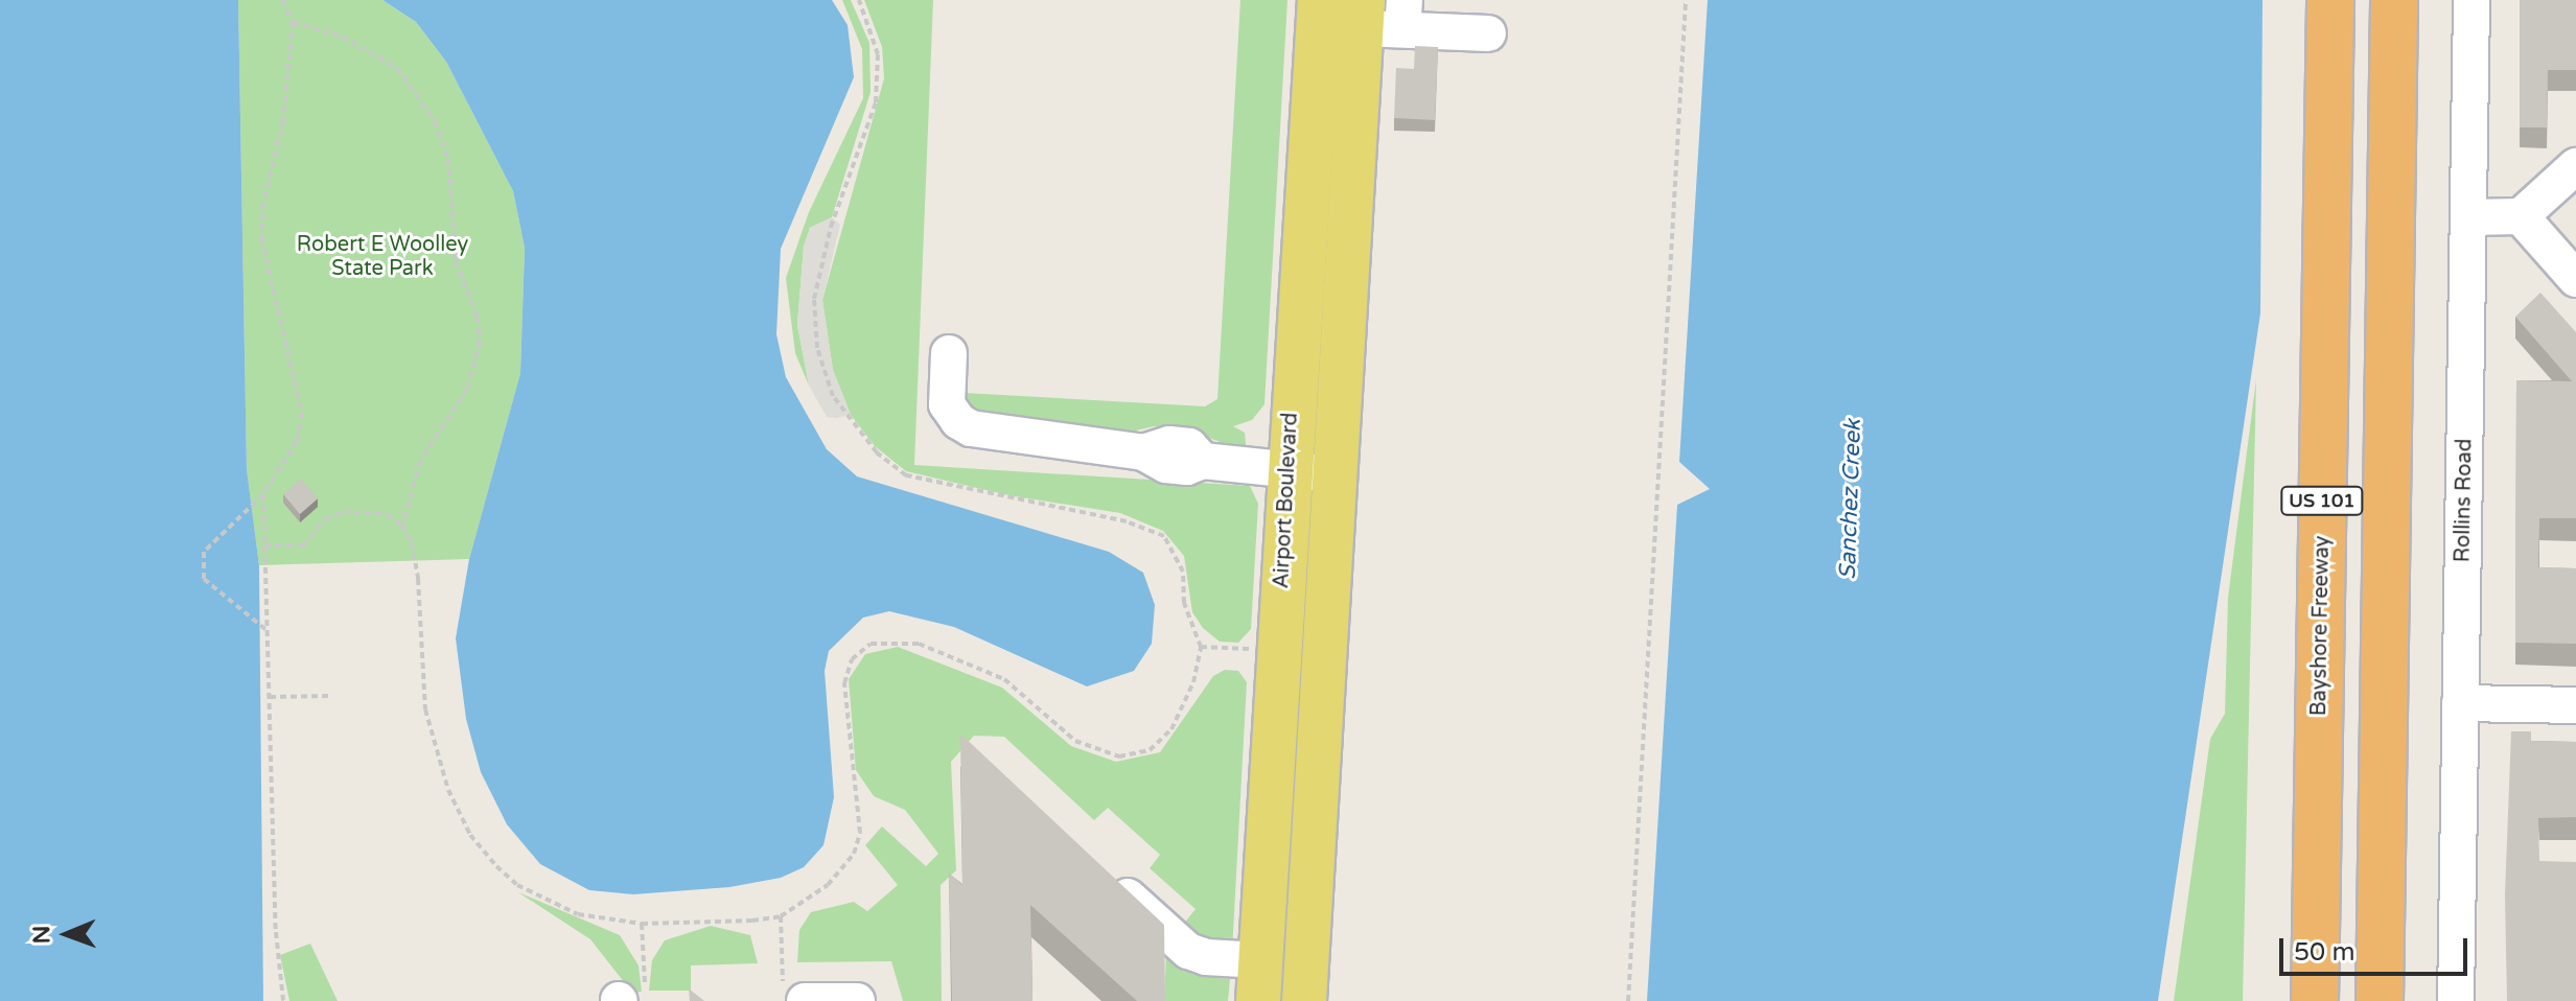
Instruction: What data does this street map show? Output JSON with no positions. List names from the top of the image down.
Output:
{
  "streets": {
    "highway": ["US 101", "Bayshore Freeway"],
    "main road": ["Airport Boulevard"],
    "street": ["Rollins Road"]
  },
  "water": ["Sanchez Creek"],
  "parks": ["Robert E Woolley State Park"],
  "scale_bar": "50 m",
  "north": "left"
}
